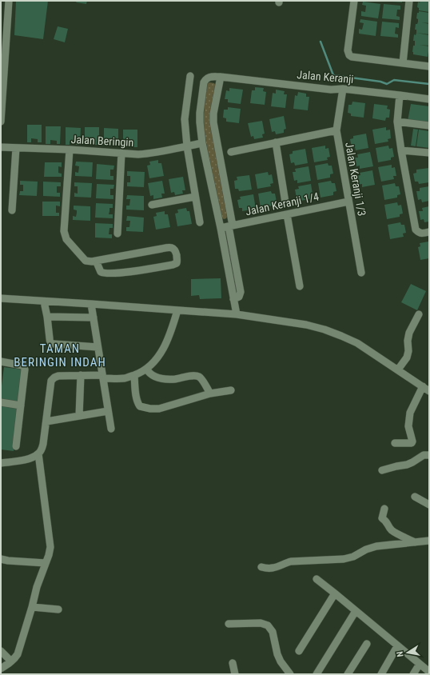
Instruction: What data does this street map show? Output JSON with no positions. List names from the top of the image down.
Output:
{
  "streets": {
    "street": [
      "Jalan Keranji",
      "Jalan Beringin",
      "Jalan Keranji 1/3",
      "Jalan Keranji 1/4"
    ]
  },
  "crossings": [
    ["Jalan Keranji", "Jalan Beringin"],
    ["Jalan Keranji", "Jalan Keranji 1/3"],
    ["Jalan Keranji 1/3", "Jalan Keranji 1/4"]
  ],
  "districts": ["TAMAN BERINGIN INDAH"],
  "north": "left"
}
